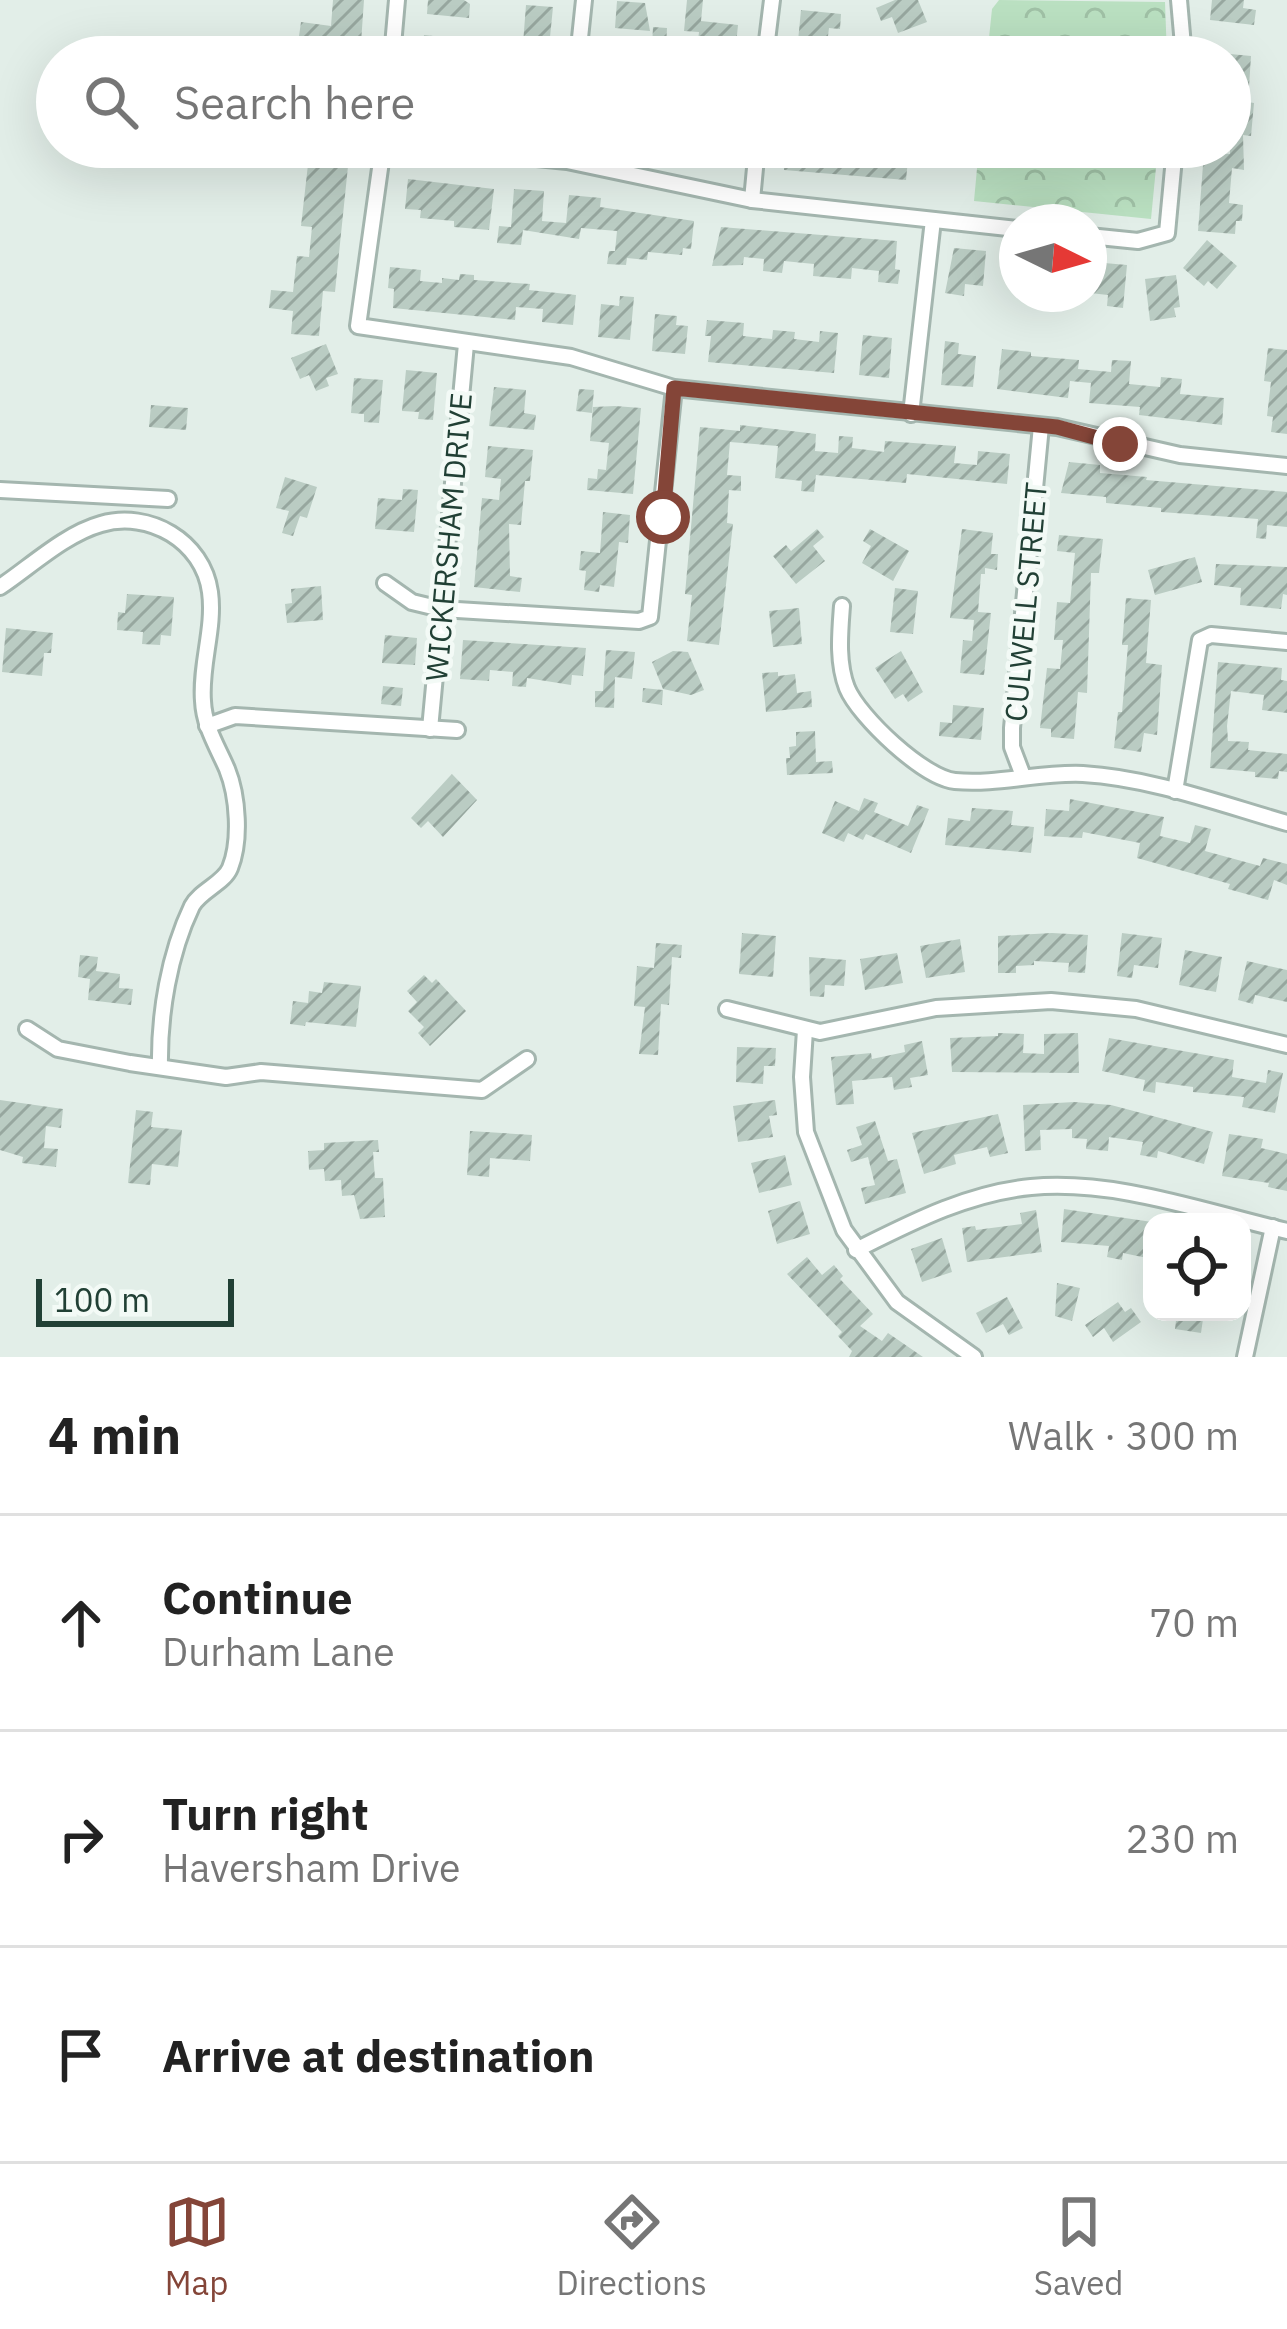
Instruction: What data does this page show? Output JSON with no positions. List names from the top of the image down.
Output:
{
  "streets": {
    "street": ["WICKERSHAM DRIVE", "CULWELL STREET"]
  },
  "scale_bar": "100 m",
  "north": "right",
  "page": {
    "search": "Search here",
    "scale": "100 m",
    "heading": ["4 min", "Walk · 300 m"],
    "list": [
      ["Continue", "Durham Lane", "70 m"],
      ["Turn right", "Haversham Drive", "230 m"],
      "Arrive at destination"
    ],
    "nav": ["Map", "Directions", "Saved"]
  }
}
